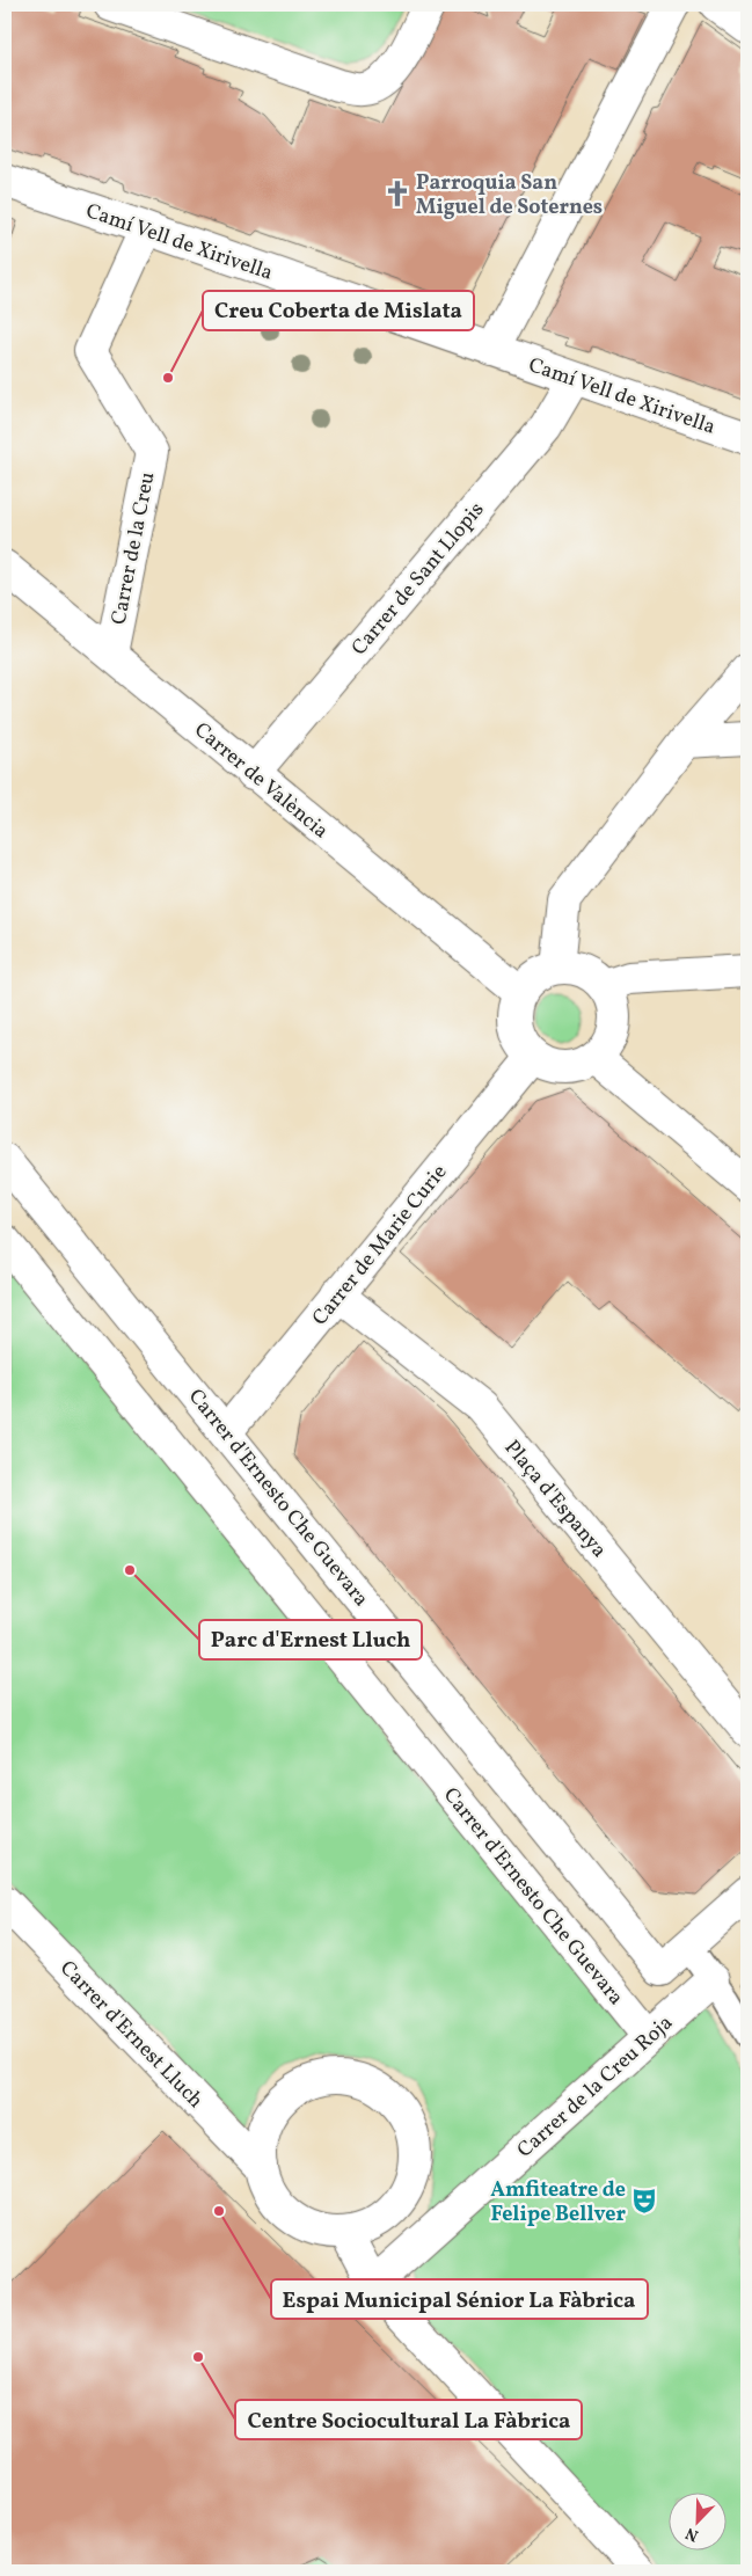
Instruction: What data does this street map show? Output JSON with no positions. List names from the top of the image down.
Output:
{
  "streets": {
    "street": [
      "Camí Vell de Xirivella",
      "Carrer de la Creu",
      "Carrer de Sant Llopis",
      "Carrer de València",
      "Carrer de Marie Curie",
      "Carrer d'Ernesto Che Guevara",
      "Plaça d'Espanya",
      "Carrer d'Ernest Lluch",
      "Carrer de la Creu Roja"
    ]
  },
  "crossings": [
    ["Camí Vell de Xirivella", "Carrer de la Creu"],
    ["Camí Vell de Xirivella", "Carrer de Sant Llopis"],
    ["Carrer de la Creu", "Carrer de València"],
    ["Carrer de Sant Llopis", "Carrer de València"],
    ["Carrer de València", "Carrer de Marie Curie"],
    ["Carrer de Marie Curie", "Carrer d'Ernesto Che Guevara"],
    ["Carrer de Marie Curie", "Plaça d'Espanya"],
    ["Carrer d'Ernesto Che Guevara", "Carrer de la Creu Roja"]
  ],
  "places": {
    "church": ["Parroquia San Miguel de Soternes"],
    "other": [
      "Creu Coberta de Mislata",
      "Parc d'Ernest Lluch",
      "Espai Municipal Sénior La Fàbrica",
      "Centre Sociocultural La Fàbrica"
    ],
    "theatre": ["Amfiteatre de Felipe Bellver"]
  },
  "north": "bottom left"
}
